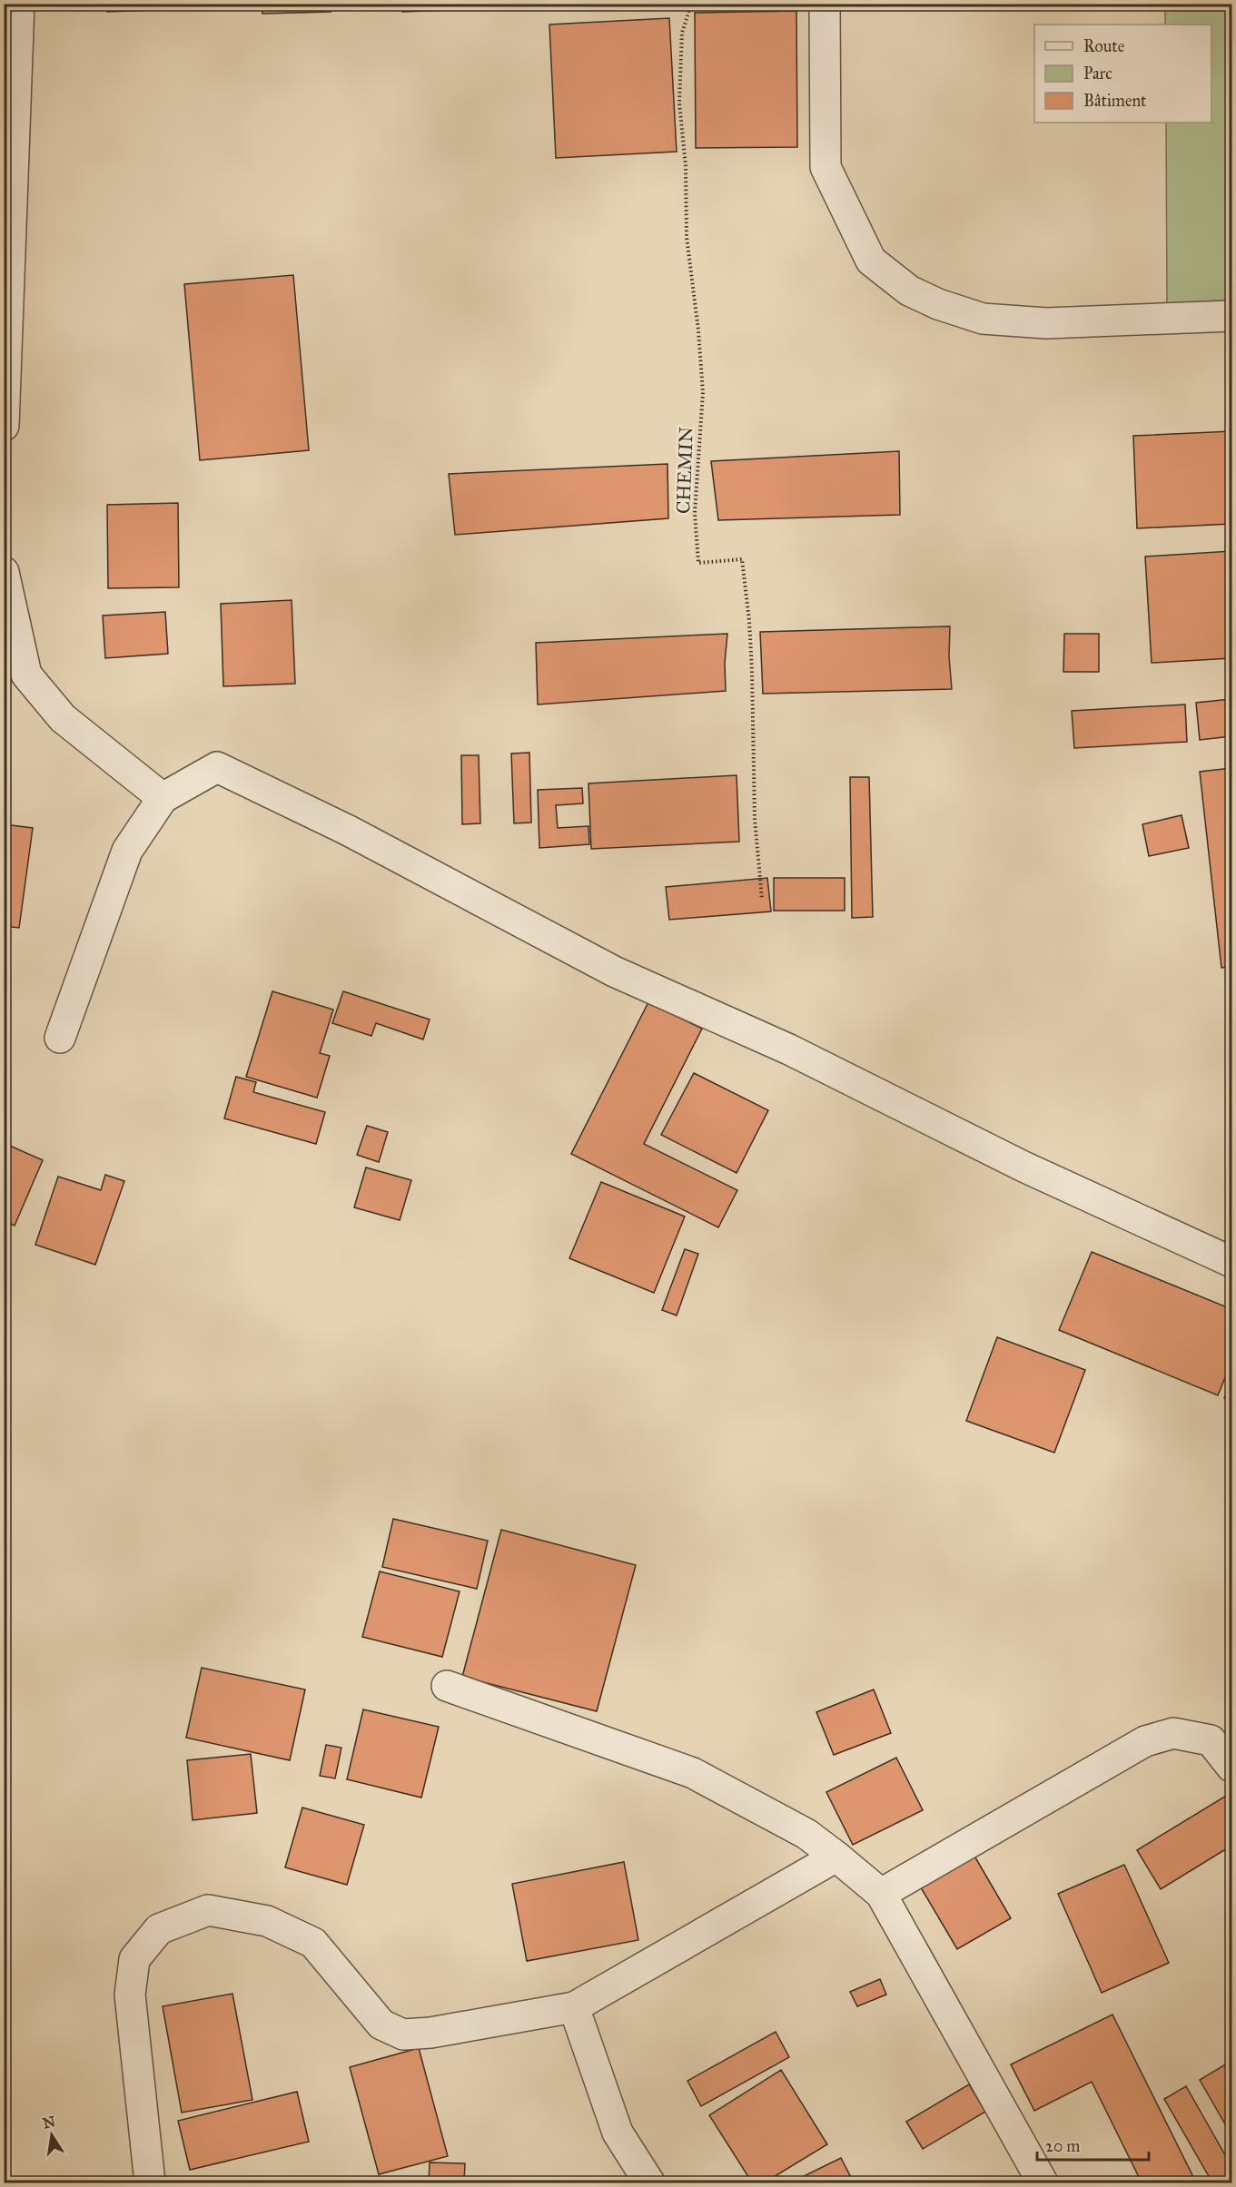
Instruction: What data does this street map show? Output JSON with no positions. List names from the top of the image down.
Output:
{
  "streets": {
    "path": ["CHEMIN"]
  },
  "legend": ["Route", "Parc", "Bâtiment"],
  "scale_bar": "20 m",
  "north": "top"
}
